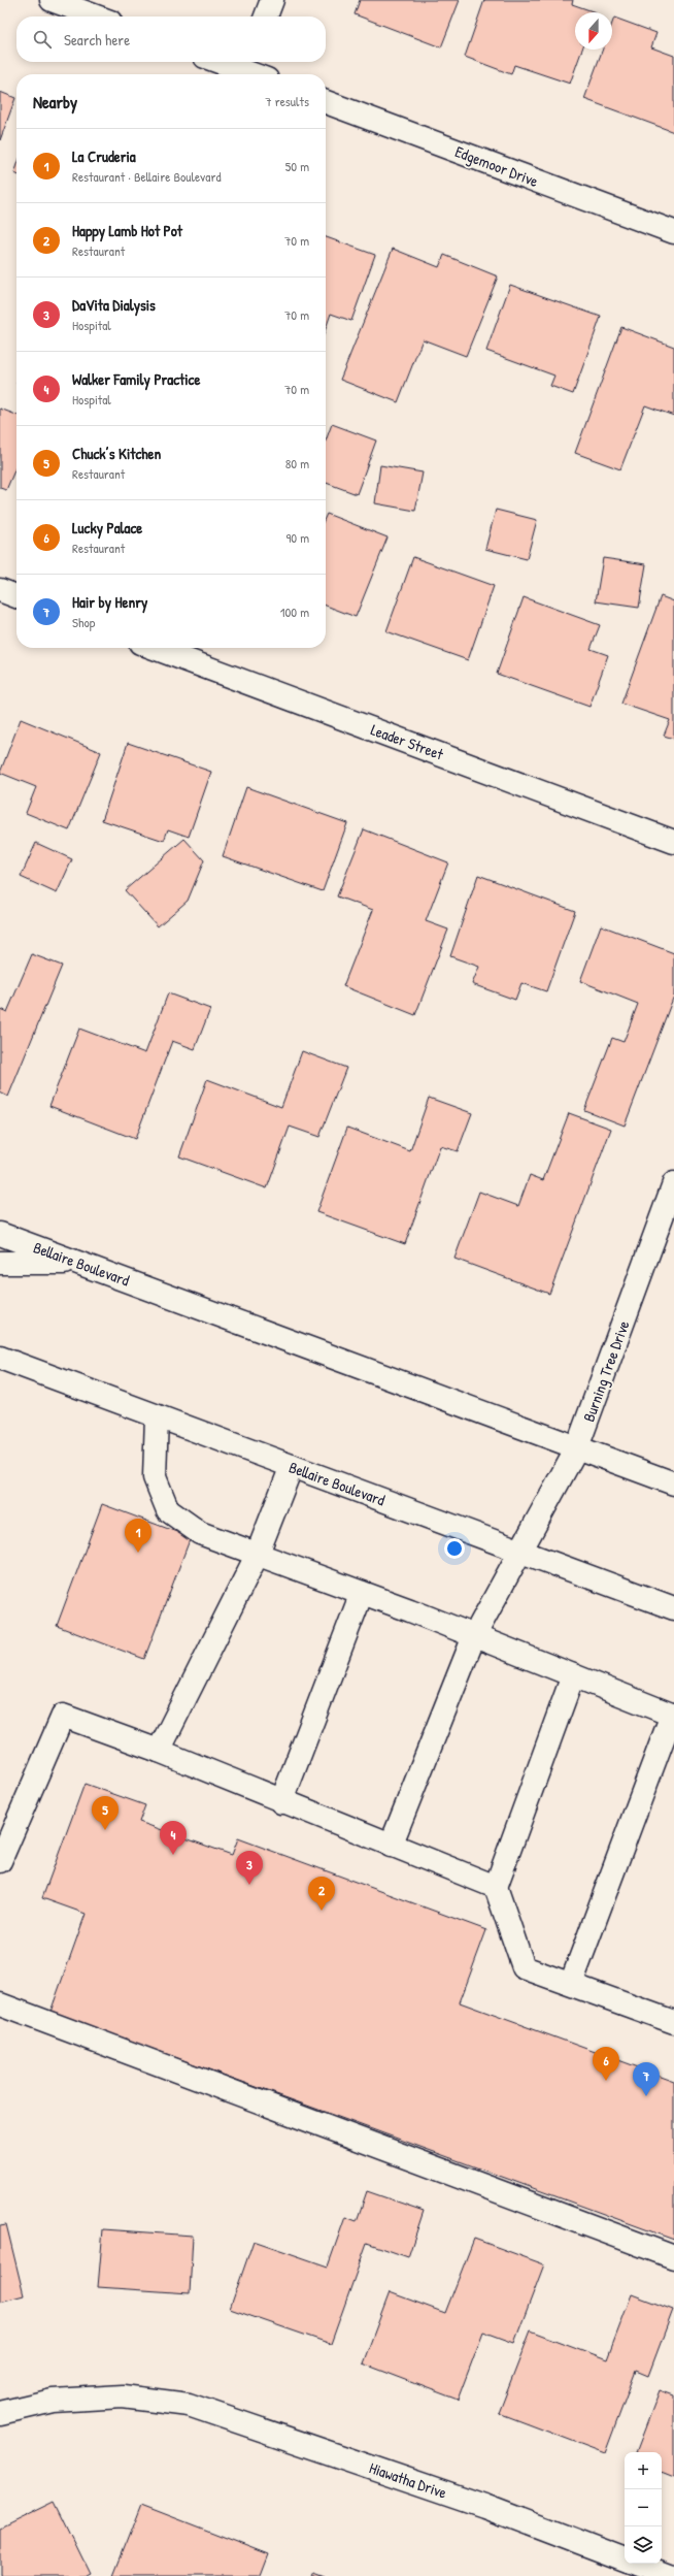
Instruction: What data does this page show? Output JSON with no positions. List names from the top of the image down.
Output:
{
  "streets": {
    "street": [
      "Edgemoor Drive",
      "Leader Street",
      "Bellaire Boulevard",
      "Burning Tree Drive",
      "Hiawatha Drive"
    ]
  },
  "crossings": [
    ["Bellaire Boulevard", "Burning Tree Drive"]
  ],
  "north": "bottom",
  "page": {
    "search": "Search here",
    "heading": ["Nearby", "7 results"],
    "list": [
      {
        "mark": "1",
        "name": "La Cruderia",
        "note": "Restaurant · Bellaire Boulevard",
        "value": "50 m"
      },
      {
        "mark": "2",
        "name": "Happy Lamb Hot Pot",
        "note": "Restaurant",
        "value": "70 m"
      },
      {
        "mark": "3",
        "name": "DaVita Dialysis",
        "note": "Hospital",
        "value": "70 m"
      },
      {
        "mark": "4",
        "name": "Walker Family Practice",
        "note": "Hospital",
        "value": "70 m"
      },
      {
        "mark": "5",
        "name": "Chuck’s Kitchen",
        "note": "Restaurant",
        "value": "80 m"
      },
      {
        "mark": "6",
        "name": "Lucky Palace",
        "note": "Restaurant",
        "value": "90 m"
      },
      {
        "mark": "7",
        "name": "Hair by Henry",
        "note": "Shop",
        "value": "100 m"
      }
    ],
    "pins": [
      "1",
      "5",
      "4",
      "3",
      "2",
      "6",
      "7"
    ],
    "map_buttons": ["+", "−"]
  }
}
